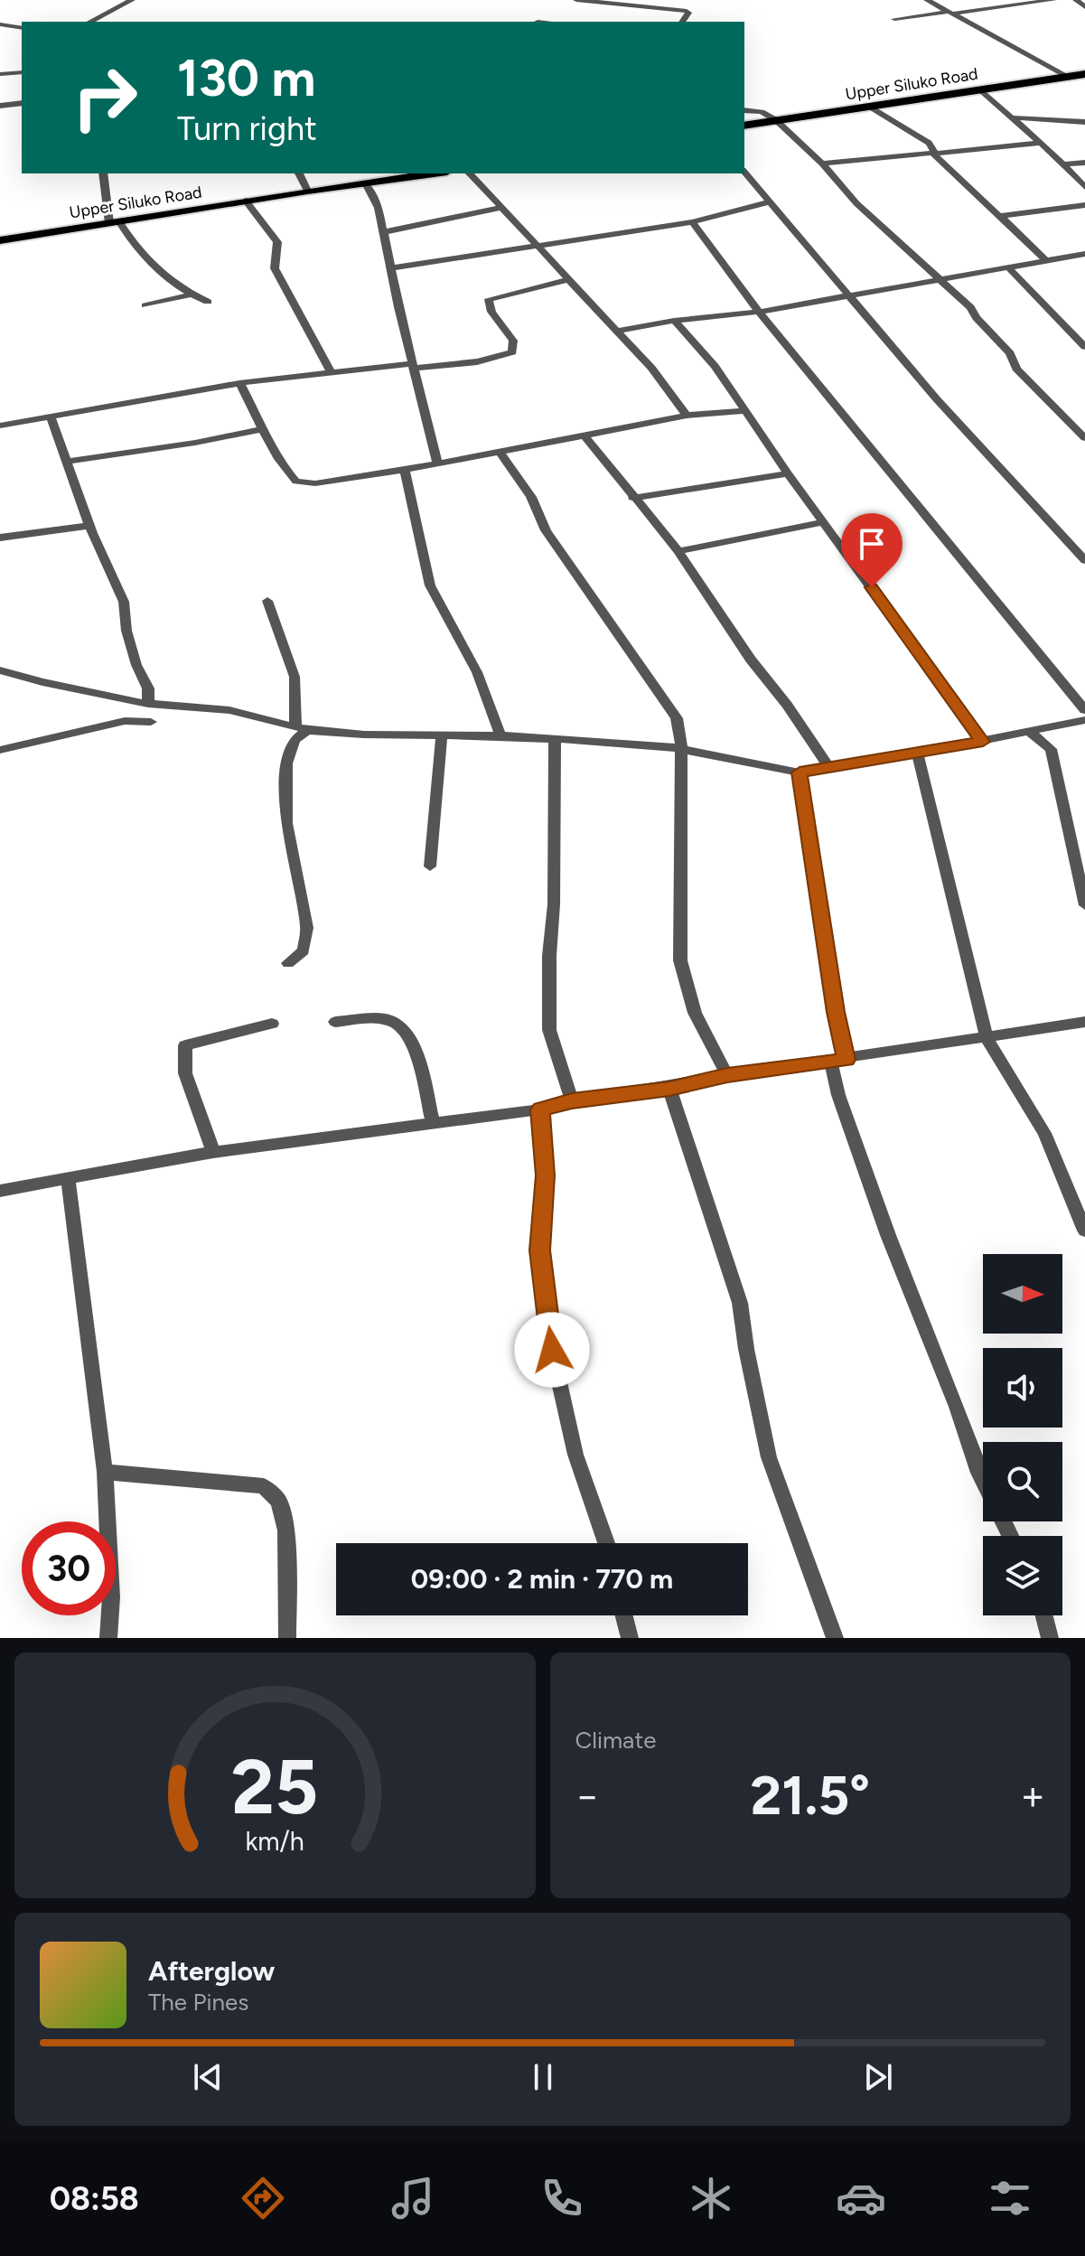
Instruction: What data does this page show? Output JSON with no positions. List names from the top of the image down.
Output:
{
  "streets": {
    "main road": ["Upper Siluko Road"]
  },
  "north": "right",
  "page": {
    "turn": ["130 m", "Turn right"],
    "limit": "30",
    "trip": "09:00 · 2 min · 770 m",
    "tile": "Climate",
    "heat": ["−", "21.5°", "+"],
    "song": ["Afterglow", "The Pines"],
    "tabs": "08:58",
    "gauge": ["25", "km/h"]
  }
}
